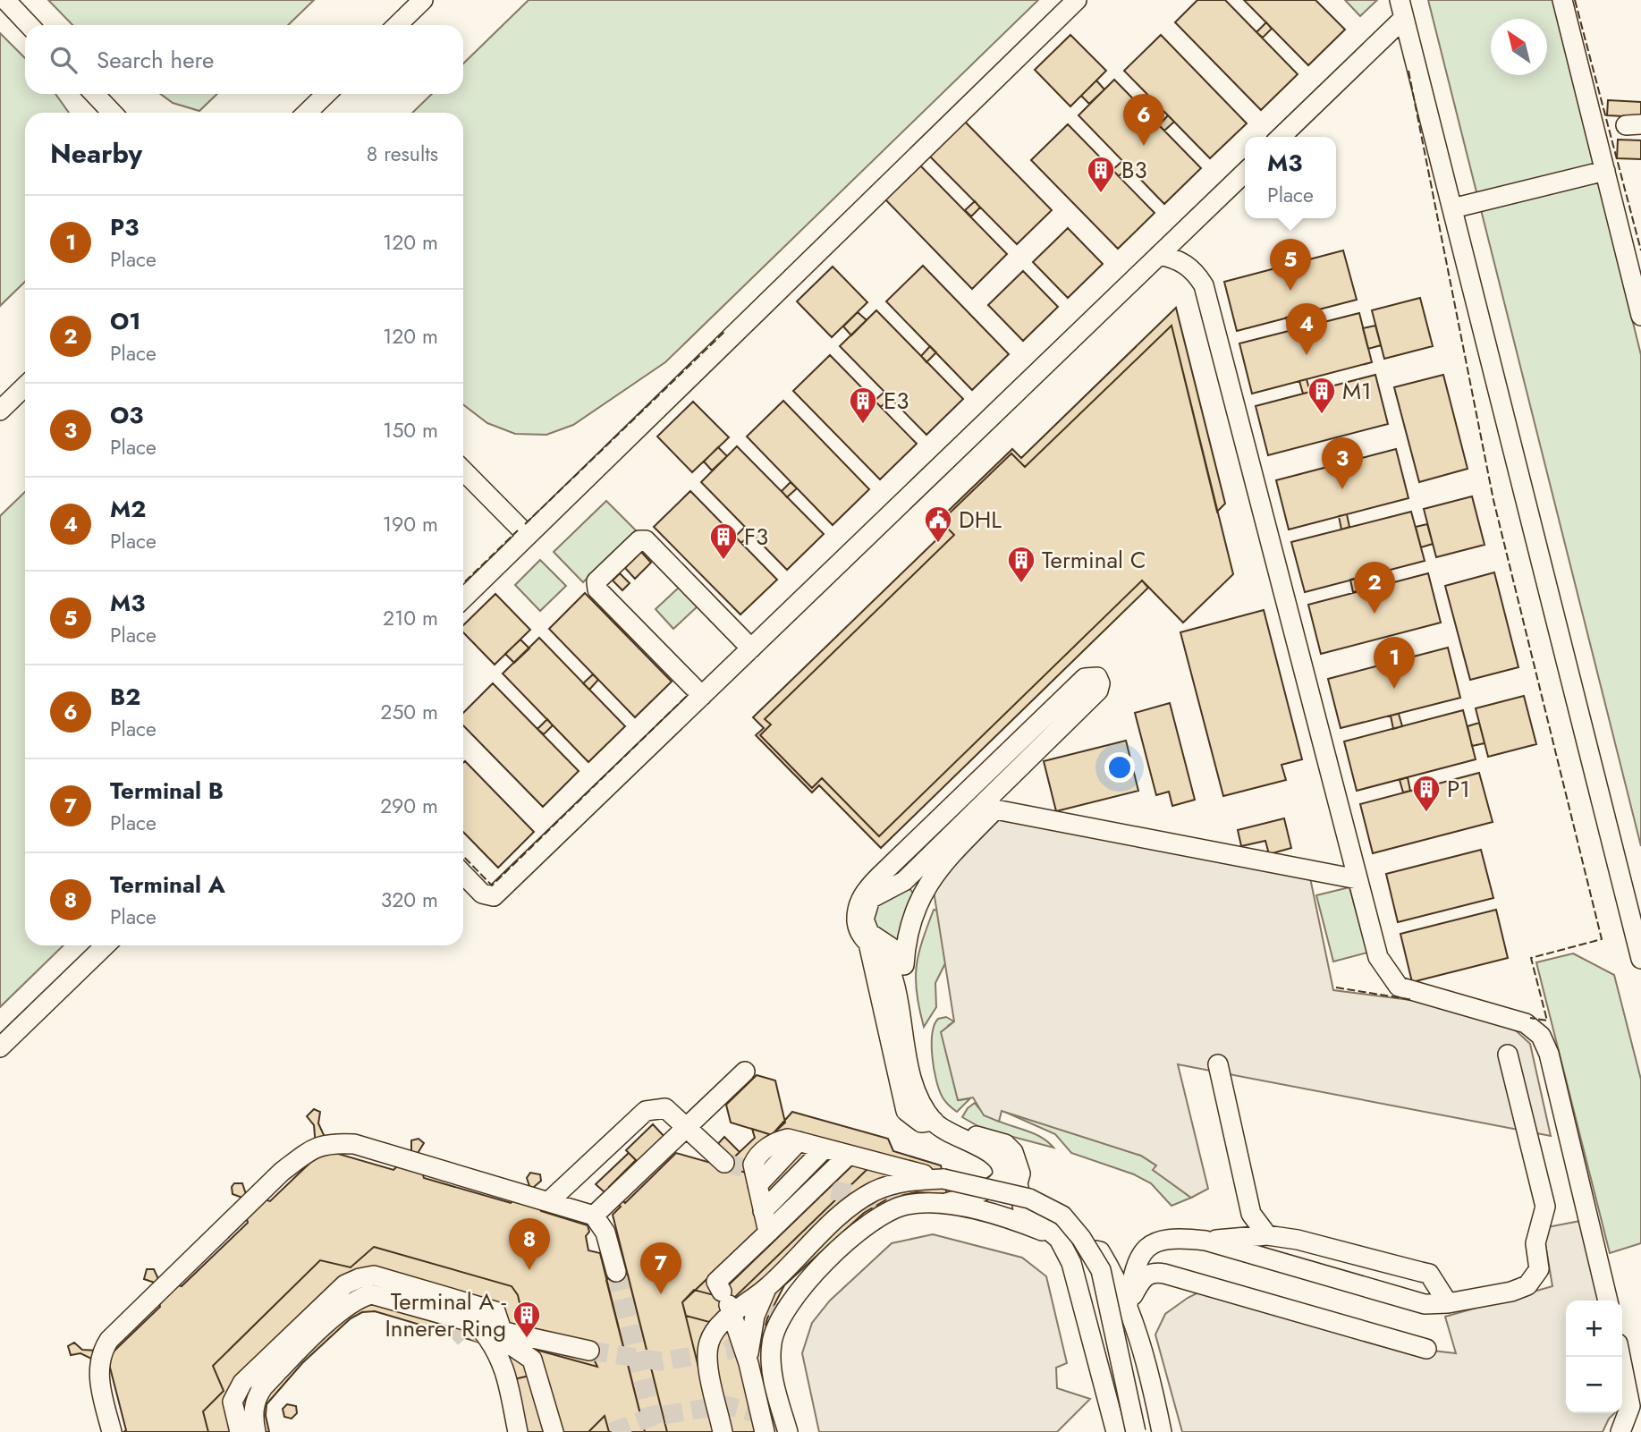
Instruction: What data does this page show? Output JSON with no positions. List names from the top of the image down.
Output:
{
  "places": {
    "building": [
      "B3",
      "M1",
      "E3",
      "F3",
      "Terminal C",
      "P1",
      "Terminal A - Innerer Ring"
    ],
    "public building": ["DHL"]
  },
  "north": "top left",
  "page": {
    "search": "Search here",
    "pins": [
      "6",
      "5",
      "4",
      "3",
      "2",
      "1",
      "8",
      "7"
    ],
    "heading": ["Nearby", "8 results"],
    "popup": ["M3", "Place"],
    "list": [
      {
        "mark": "1",
        "name": "P3",
        "note": "Place",
        "value": "120 m"
      },
      {
        "mark": "2",
        "name": "O1",
        "note": "Place",
        "value": "120 m"
      },
      {
        "mark": "3",
        "name": "O3",
        "note": "Place",
        "value": "150 m"
      },
      {
        "mark": "4",
        "name": "M2",
        "note": "Place",
        "value": "190 m"
      },
      {
        "mark": "5",
        "name": "M3",
        "note": "Place",
        "value": "210 m"
      },
      {
        "mark": "6",
        "name": "B2",
        "note": "Place",
        "value": "250 m"
      },
      {
        "mark": "7",
        "name": "Terminal B",
        "note": "Place",
        "value": "290 m"
      },
      {
        "mark": "8",
        "name": "Terminal A",
        "note": "Place",
        "value": "320 m"
      }
    ],
    "map_buttons": ["+", "−"]
  }
}
